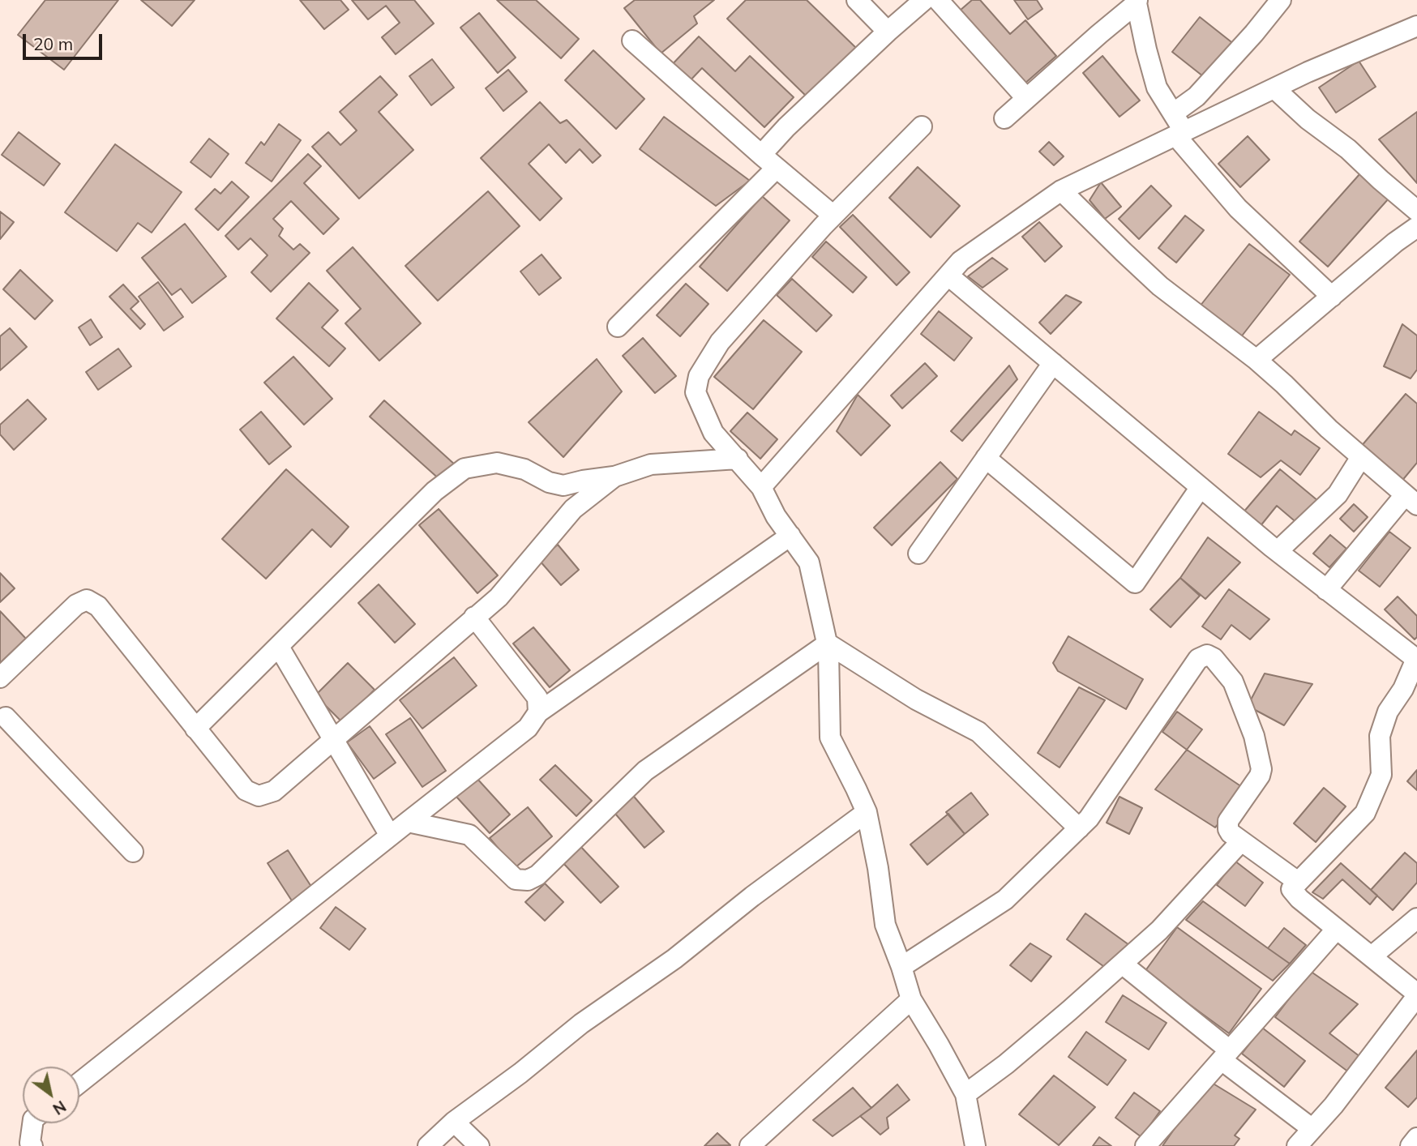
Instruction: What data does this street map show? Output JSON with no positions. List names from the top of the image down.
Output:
{
  "scale_bar": "20 m",
  "north": "bottom right"
}
